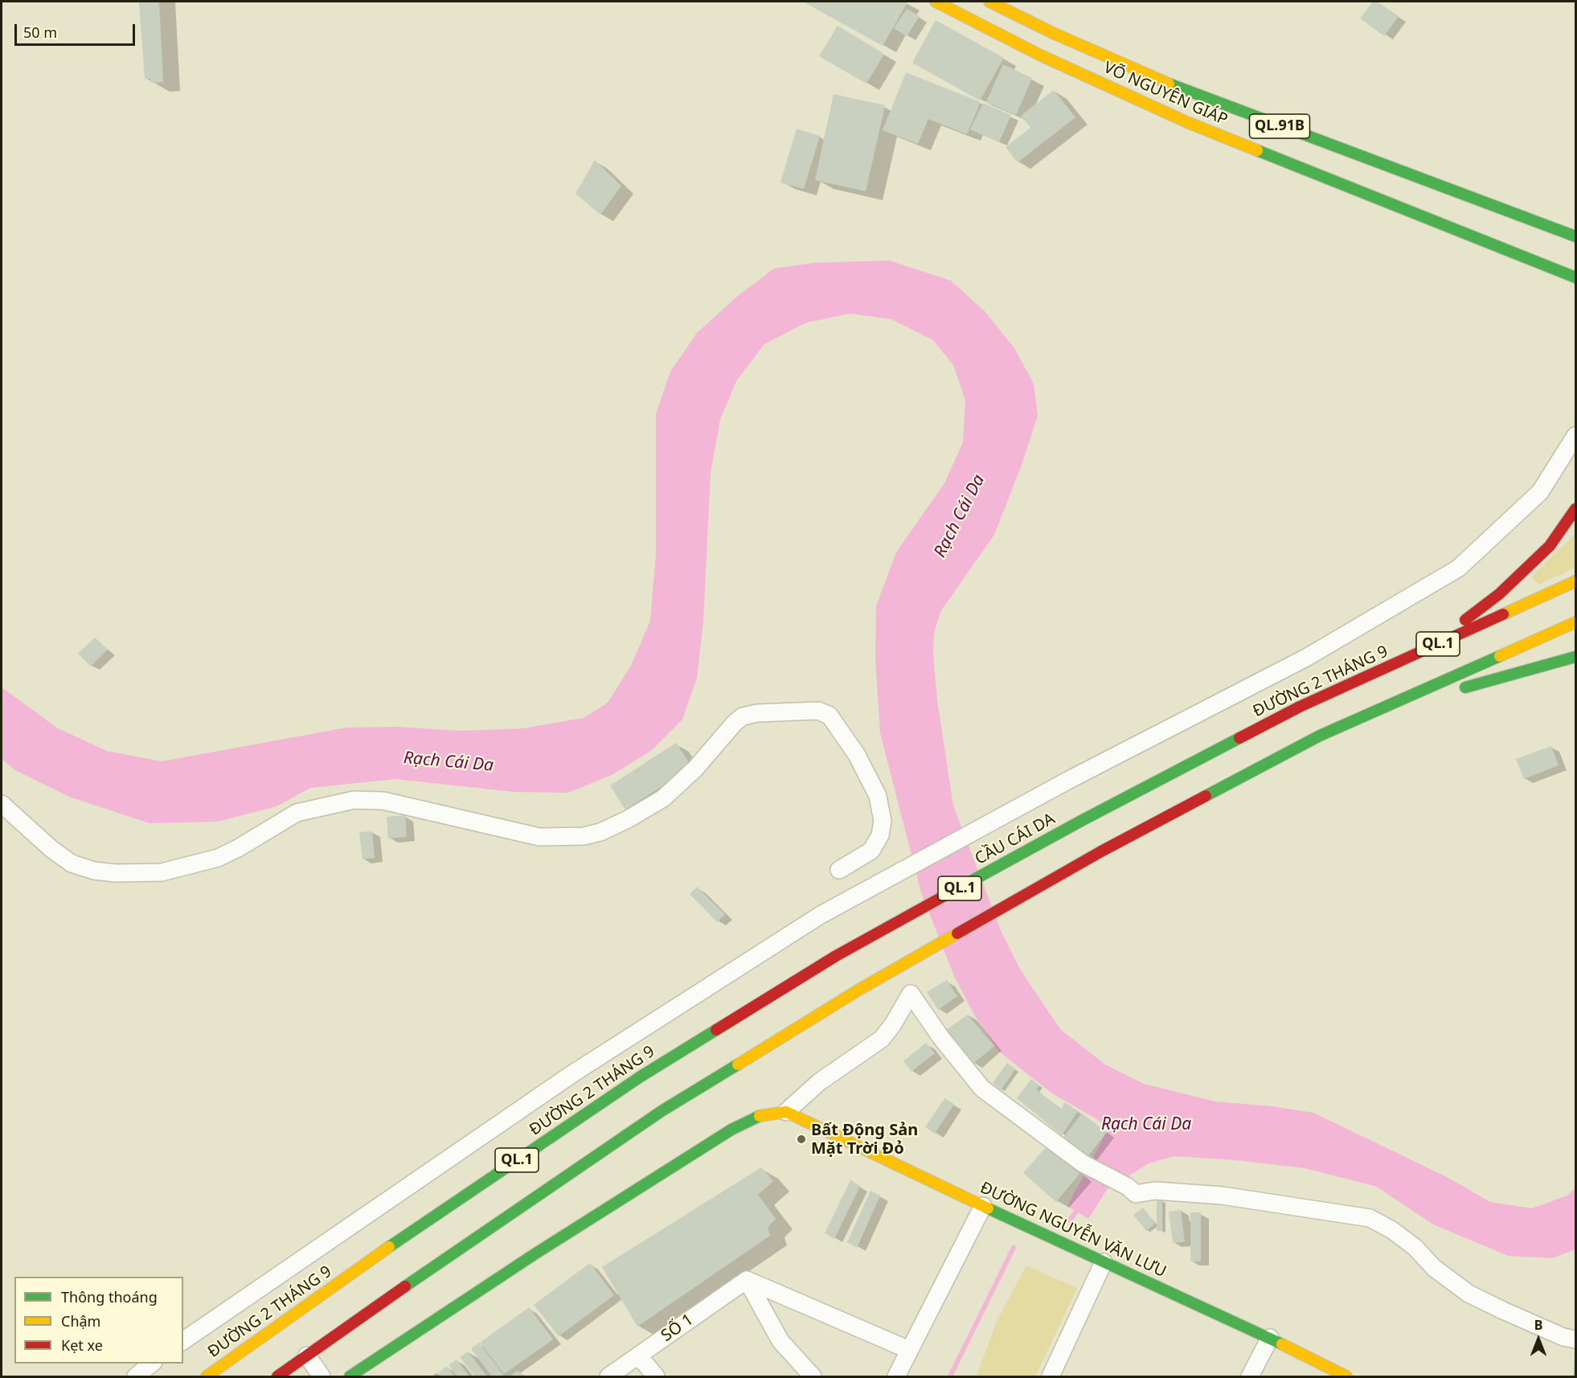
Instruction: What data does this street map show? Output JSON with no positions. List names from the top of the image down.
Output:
{
  "streets": {
    "main road": [
      "VÕ NGUYÊN GIÁP",
      "QL.91B",
      "QL.1",
      "ĐƯỜNG 2 THÁNG 9",
      "CẦU CÁI DA",
      "ĐƯỜNG NGUYỄN VĂN LƯU"
    ],
    "street": ["SỐ 1"]
  },
  "crossings": [
    ["ĐƯỜNG 2 THÁNG 9", "CẦU CÁI DA"]
  ],
  "water": ["Rạch Cái Da"],
  "places": ["Bất Động Sản Mặt Trời Đỏ"],
  "legend": ["Thông thoáng", "Chậm", "Kẹt xe"],
  "scale_bar": "50 m",
  "north": "top"
}
